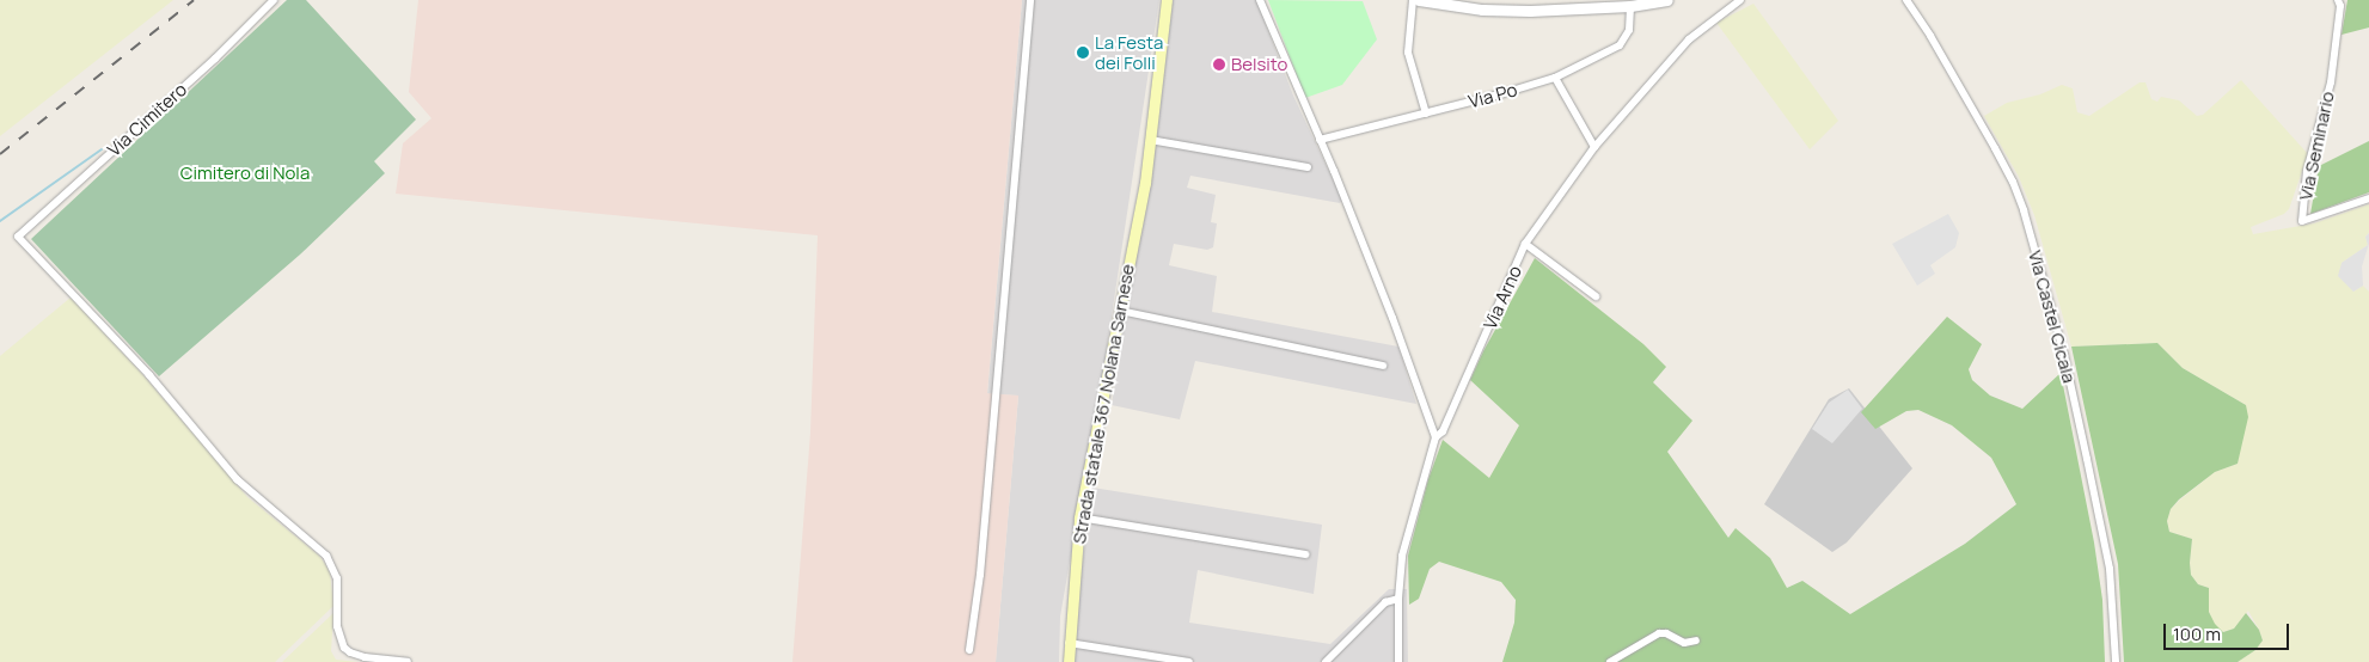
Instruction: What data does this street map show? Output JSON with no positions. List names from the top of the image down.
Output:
{
  "streets": {
    "main road": ["Strada statale 367 Nolana Sarnese"],
    "street": [
      "Via Po",
      "Via Cimitero",
      "Via Seminario",
      "Via Arno",
      "Via Castel Cicala"
    ]
  },
  "parks": ["Cimitero di Nola"],
  "places": ["La Festa dei Folli", "Belsito"],
  "scale_bar": "100 m"
}
